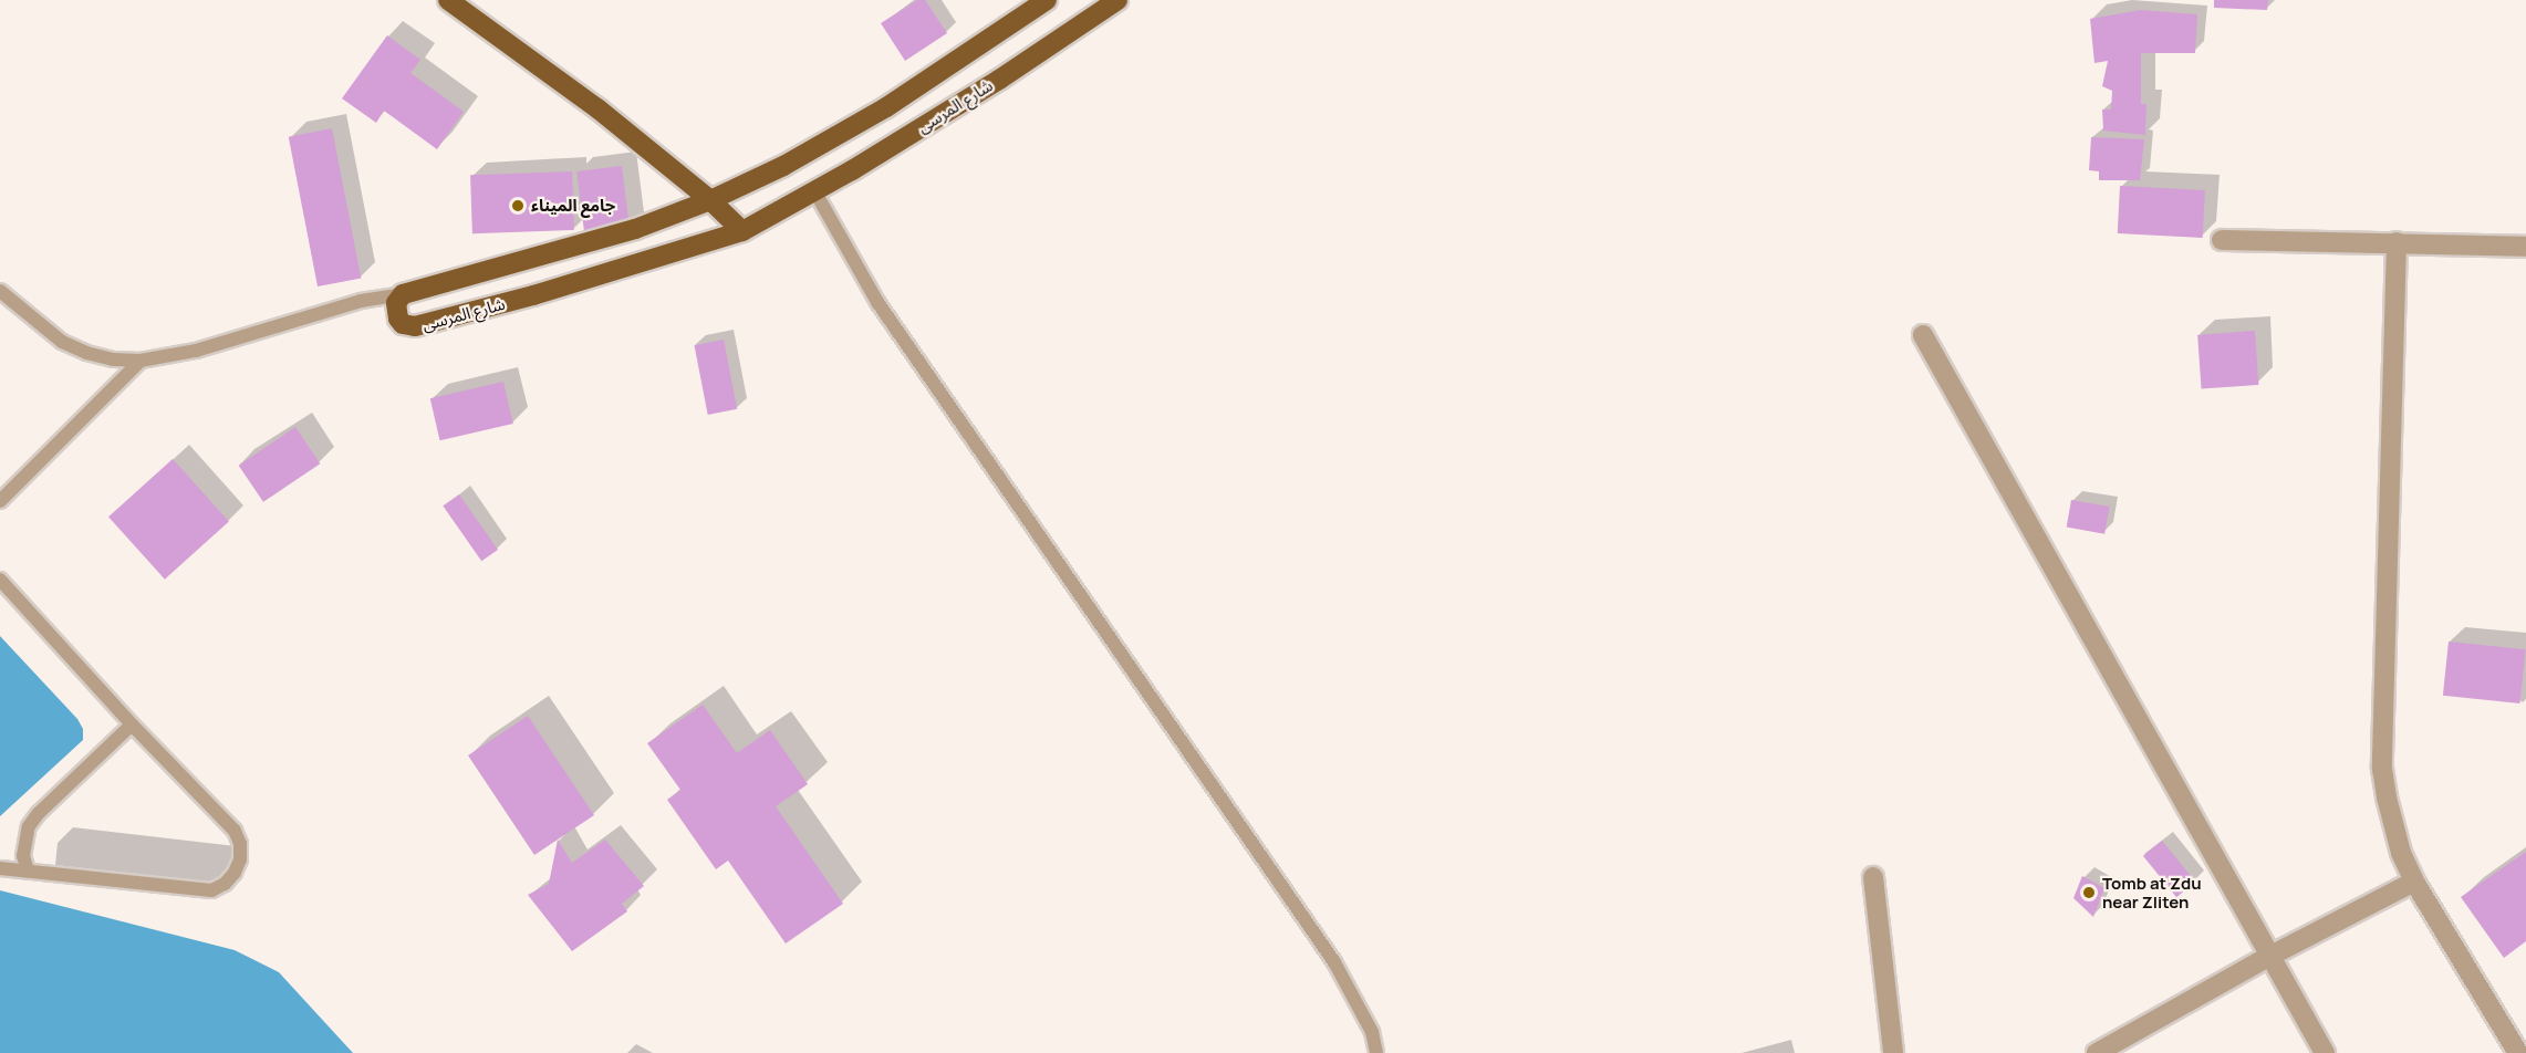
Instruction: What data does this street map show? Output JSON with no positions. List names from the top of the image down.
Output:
{
  "streets": {
    "main road": ["شارع المرسى"]
  },
  "places": ["جامع الميناء", "Tomb at Zdu near Zliten"]
}
